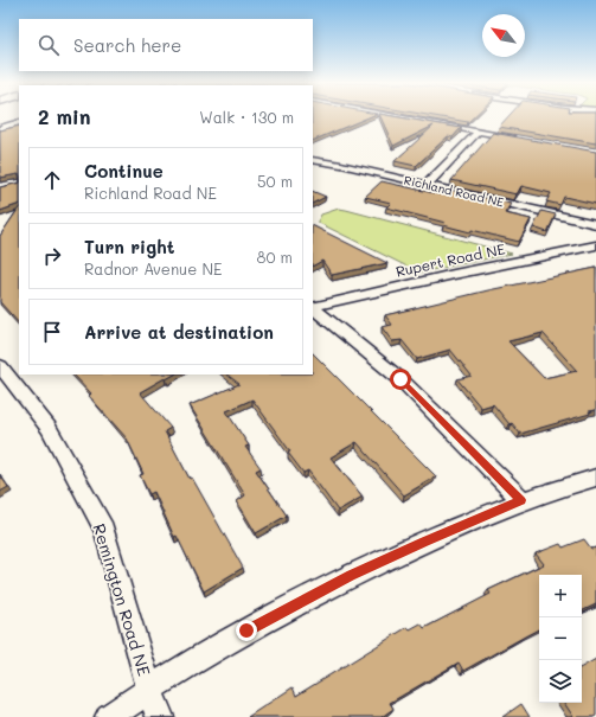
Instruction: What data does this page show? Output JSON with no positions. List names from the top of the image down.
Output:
{
  "streets": {
    "street": ["Richland Road NE", "Rupert Road NE", "Remington Road NE"]
  },
  "north": "top left",
  "page": {
    "search": "Search here",
    "heading": ["2 min", "Walk · 130 m"],
    "list": [
      ["Continue", "Richland Road NE", "50 m"],
      ["Turn right", "Radnor Avenue NE", "80 m"],
      "Arrive at destination"
    ],
    "map_buttons": ["+", "−"]
  }
}
